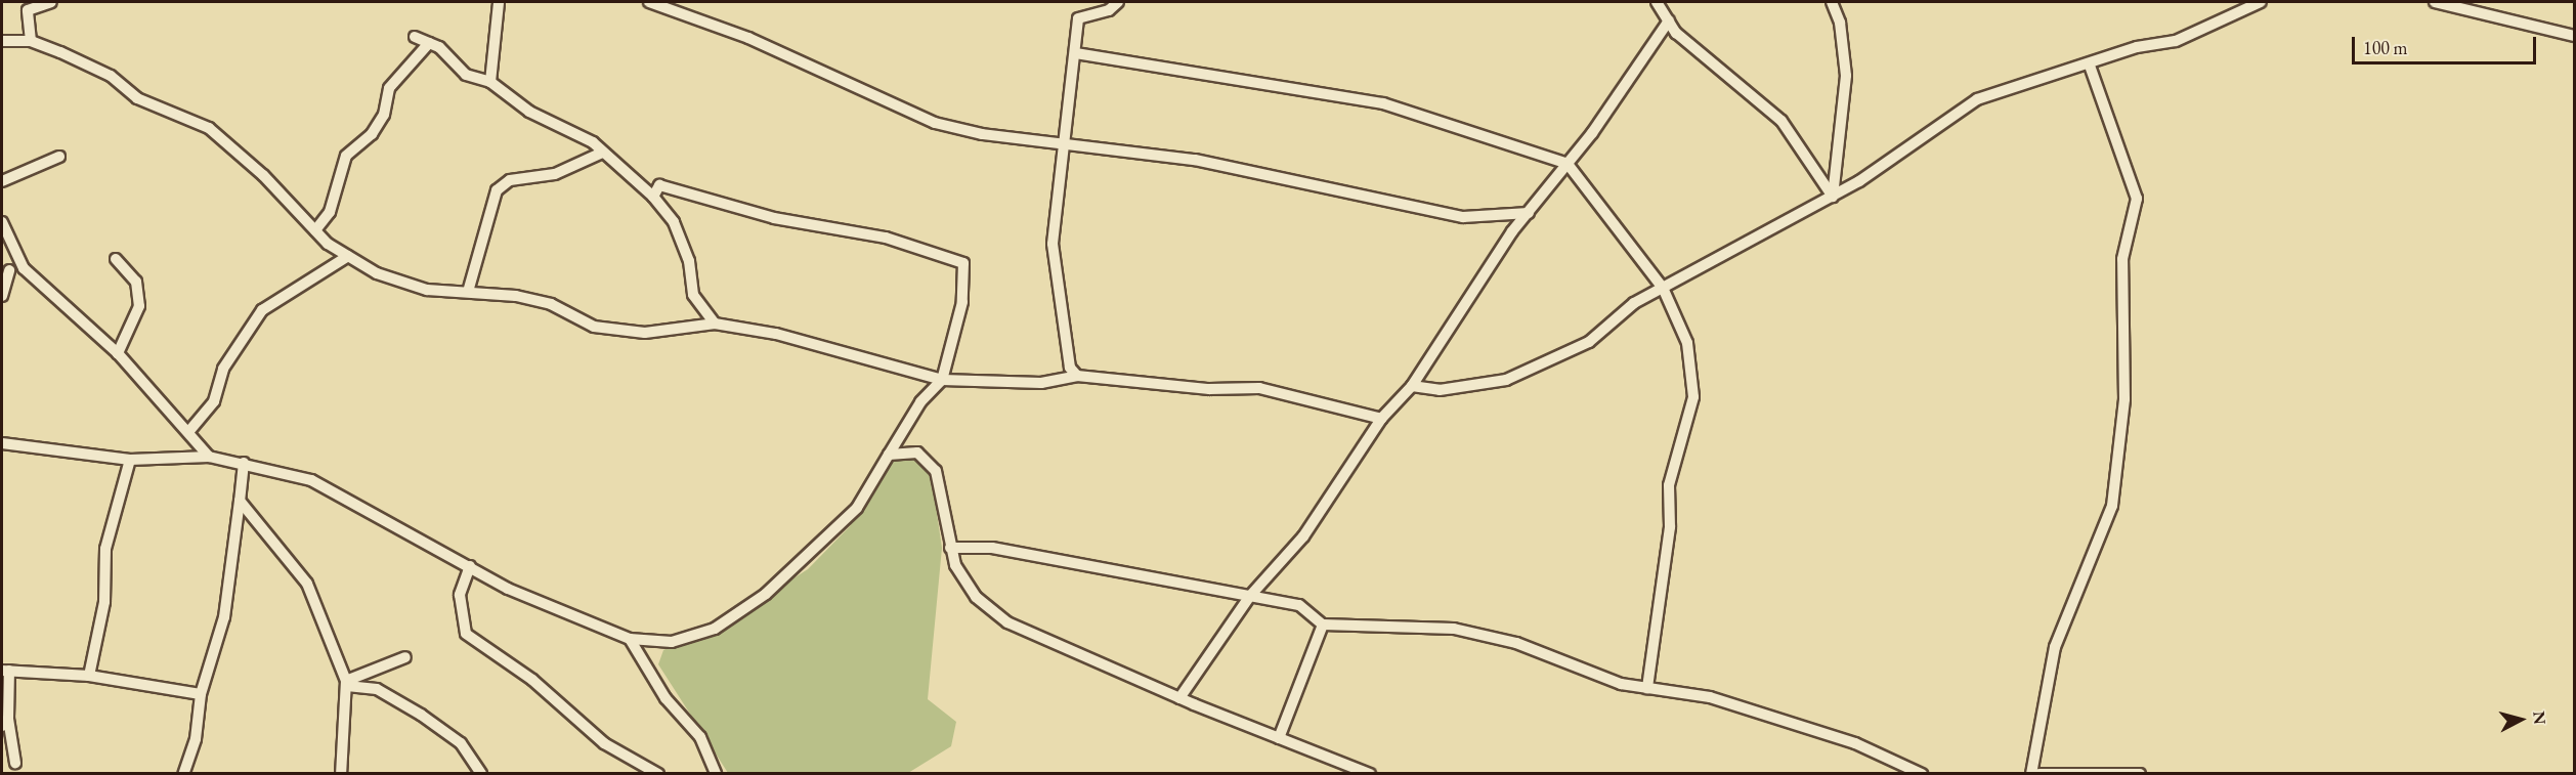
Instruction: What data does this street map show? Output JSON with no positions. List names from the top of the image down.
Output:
{
  "scale_bar": "100 m",
  "north": "right"
}
